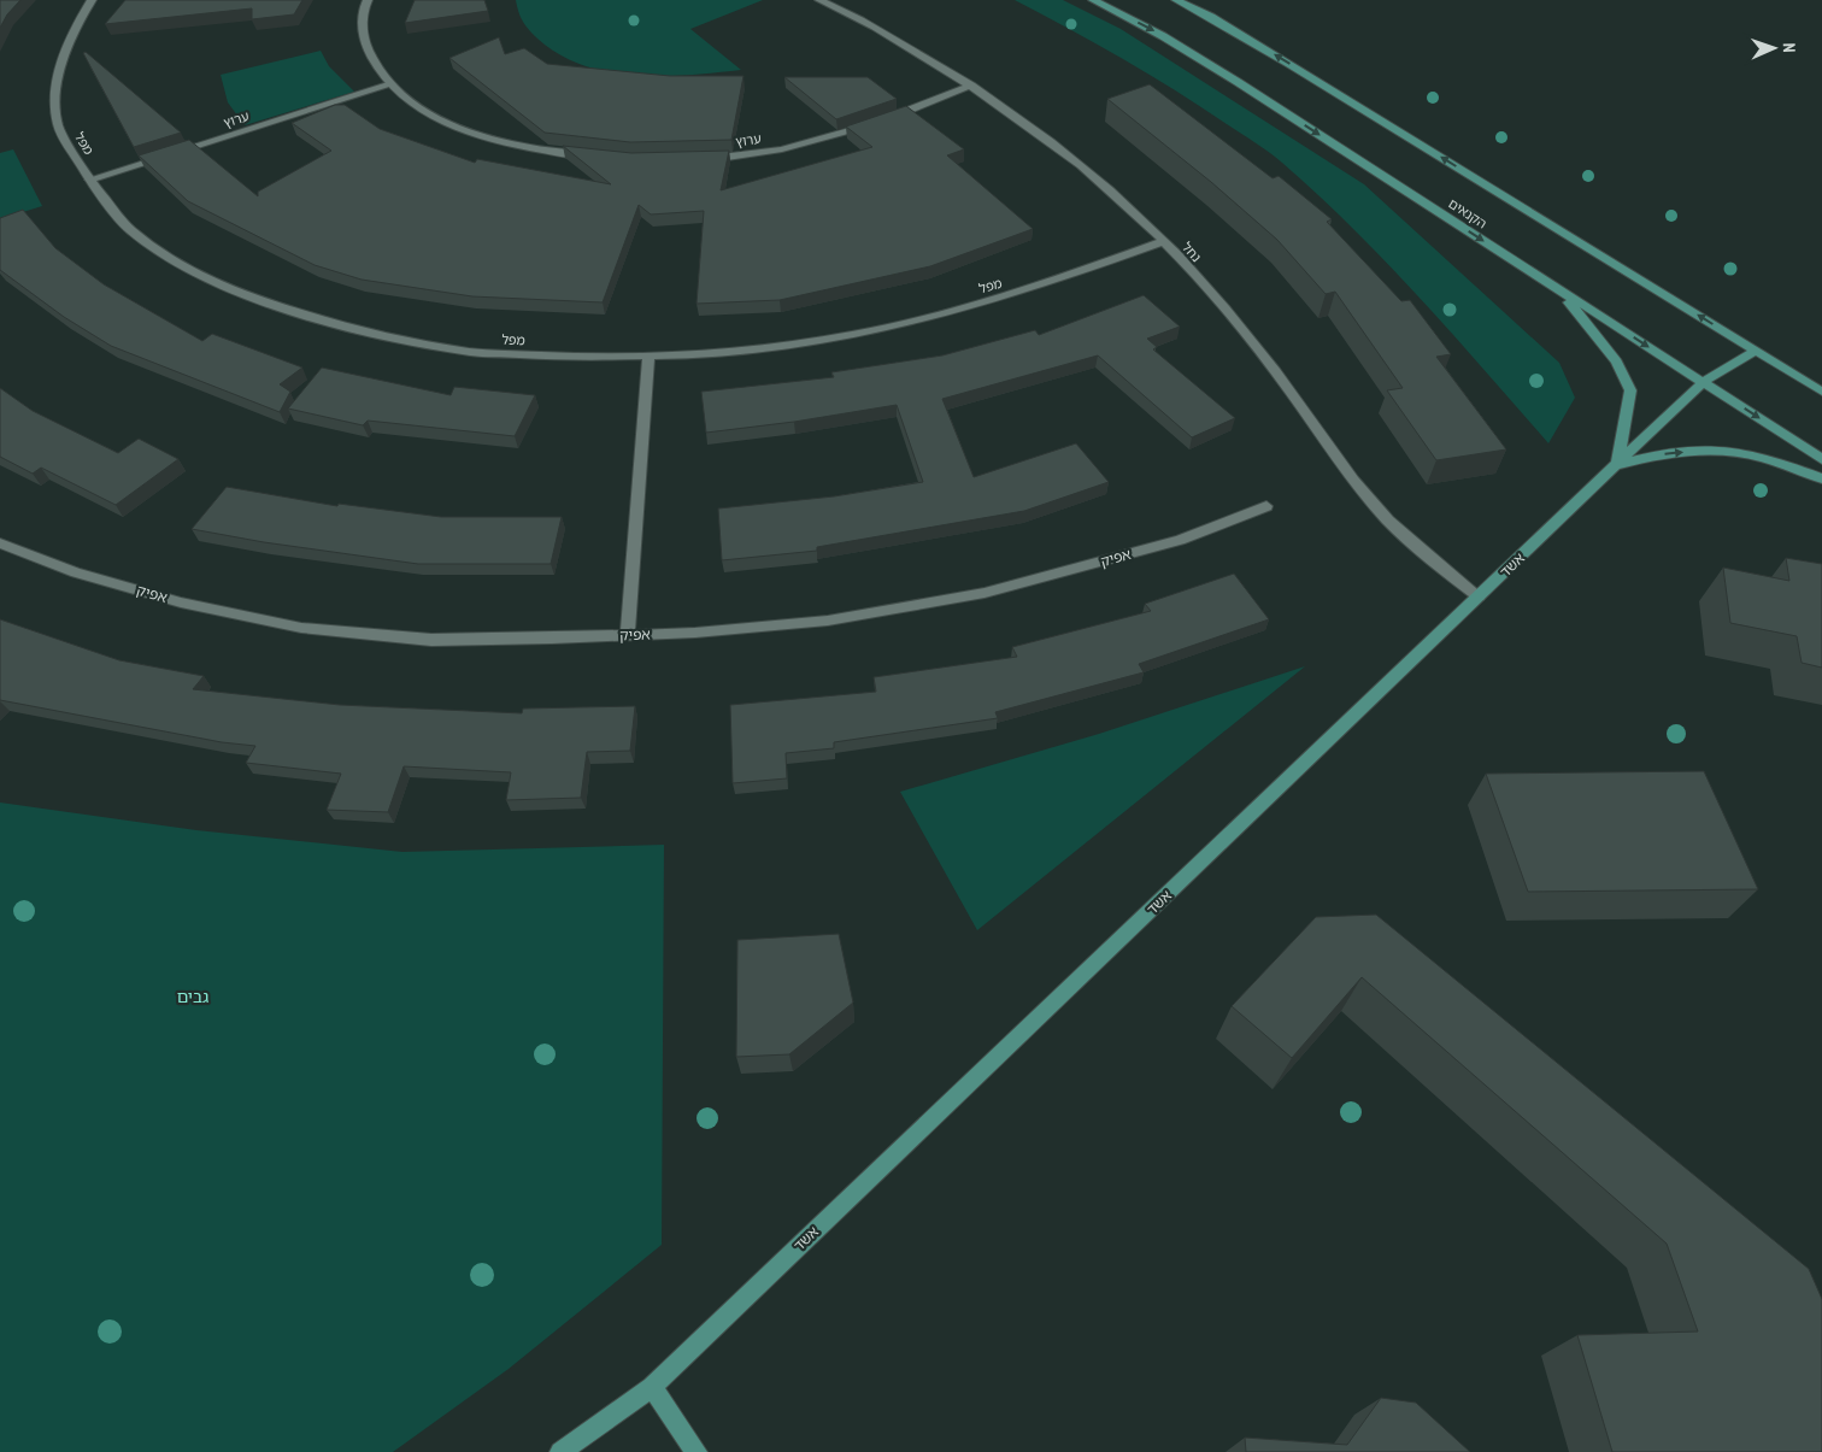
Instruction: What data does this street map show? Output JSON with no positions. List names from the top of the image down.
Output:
{
  "streets": {
    "main road": ["הקנאים", "אשד"],
    "street": [
      "ערוץ",
      "מפל",
      "נחל",
      "אפיק"
    ]
  },
  "crossings": [
    ["ערוץ", "מפל"],
    ["ערוץ", "נחל"],
    ["מפל", "נחל"],
    ["הקנאים", "אשד"],
    ["נחל", "אשד"]
  ],
  "districts": ["גבים"],
  "north": "right"
}
